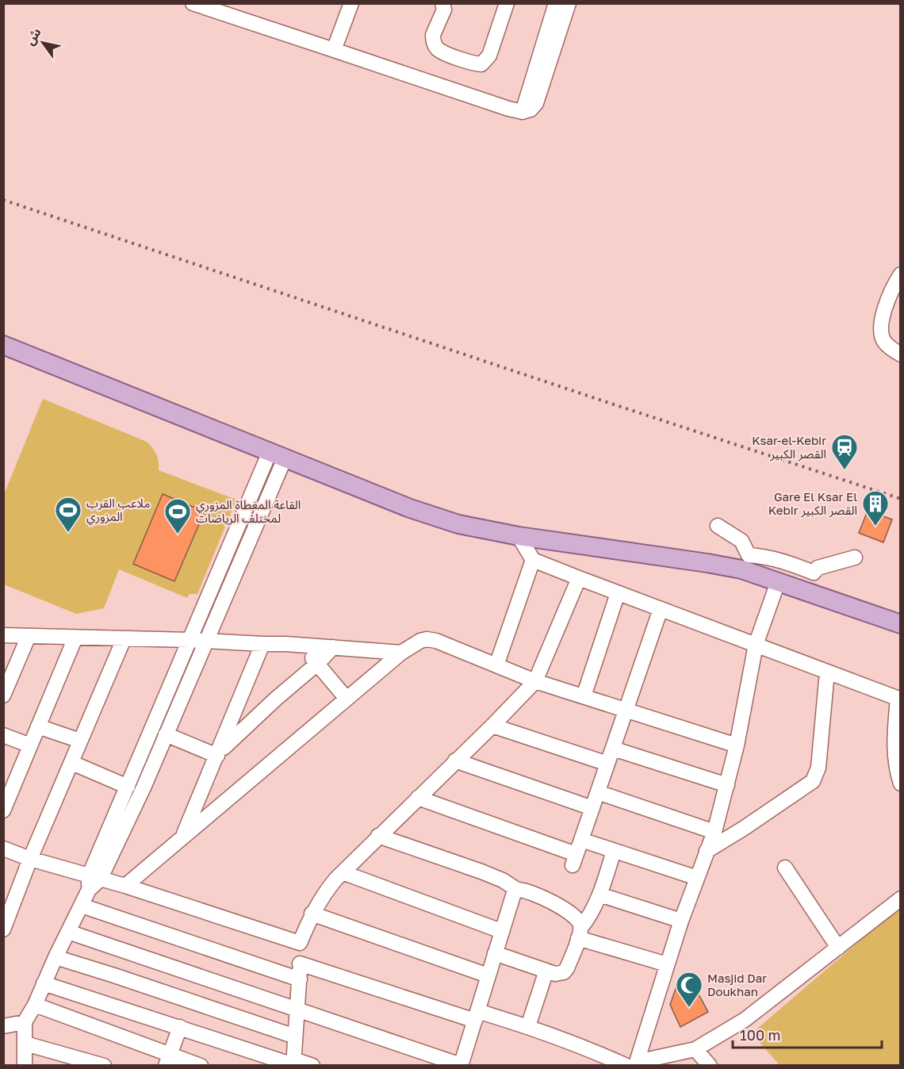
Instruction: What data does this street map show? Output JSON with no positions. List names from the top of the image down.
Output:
{
  "places": {
    "station": ["Ksar-el-Kebir القصر الكبير"],
    "building": ["Gare El Ksar El Kebir القصر الكبير"],
    "sports": ["ملاعب القرب المزوري", "القاعة المغطاة المزوري لمختلف الرياضات"],
    "mosque": ["Masjid Dar Doukhan"]
  },
  "scale_bar": "100 m",
  "north": "top left"
}
